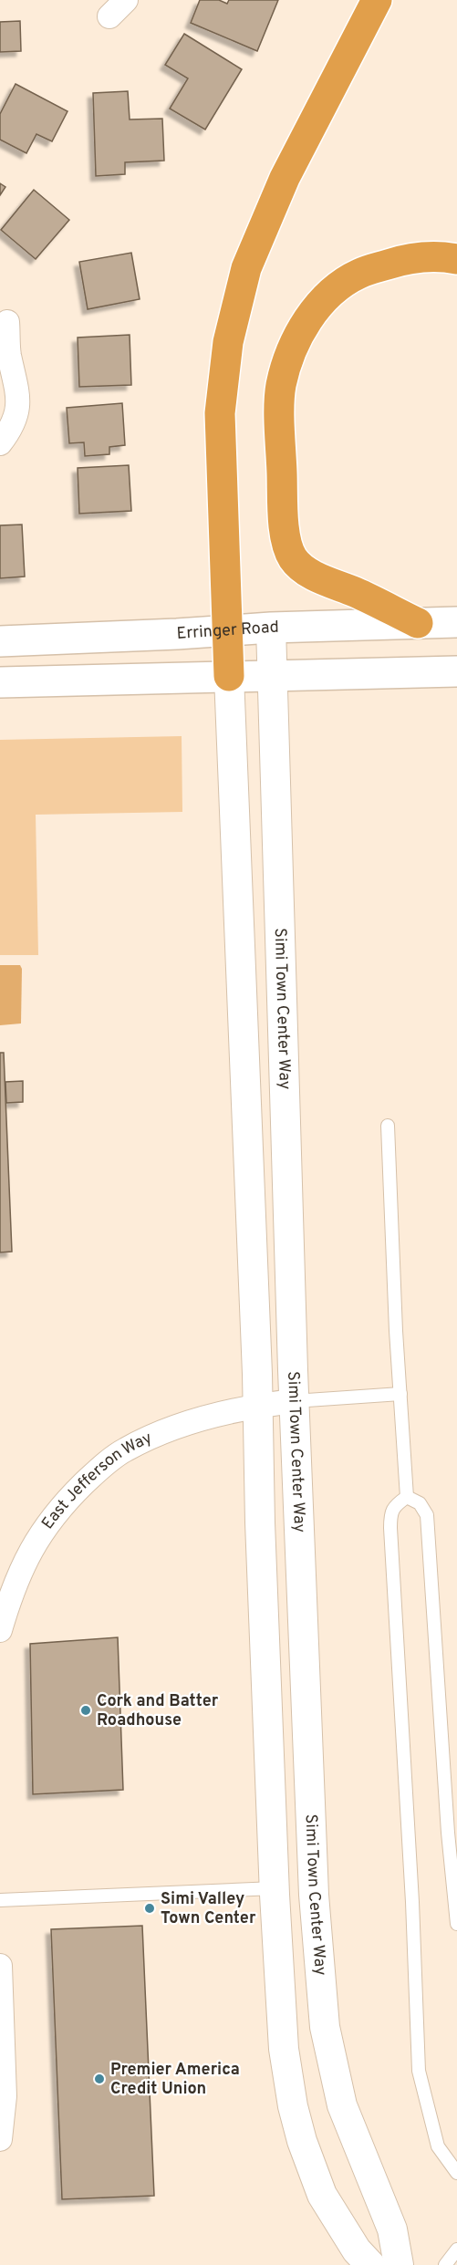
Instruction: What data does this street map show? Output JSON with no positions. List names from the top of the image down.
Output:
{
  "streets": {
    "main road": ["Erringer Road"],
    "street": ["Simi Town Center Way", "East Jefferson Way"]
  },
  "crossings": [
    ["Erringer Road", "Simi Town Center Way"],
    ["Simi Town Center Way", "East Jefferson Way"]
  ],
  "places": ["Cork and Batter Roadhouse", "Simi Valley Town Center", "Premier America Credit Union"]
}
